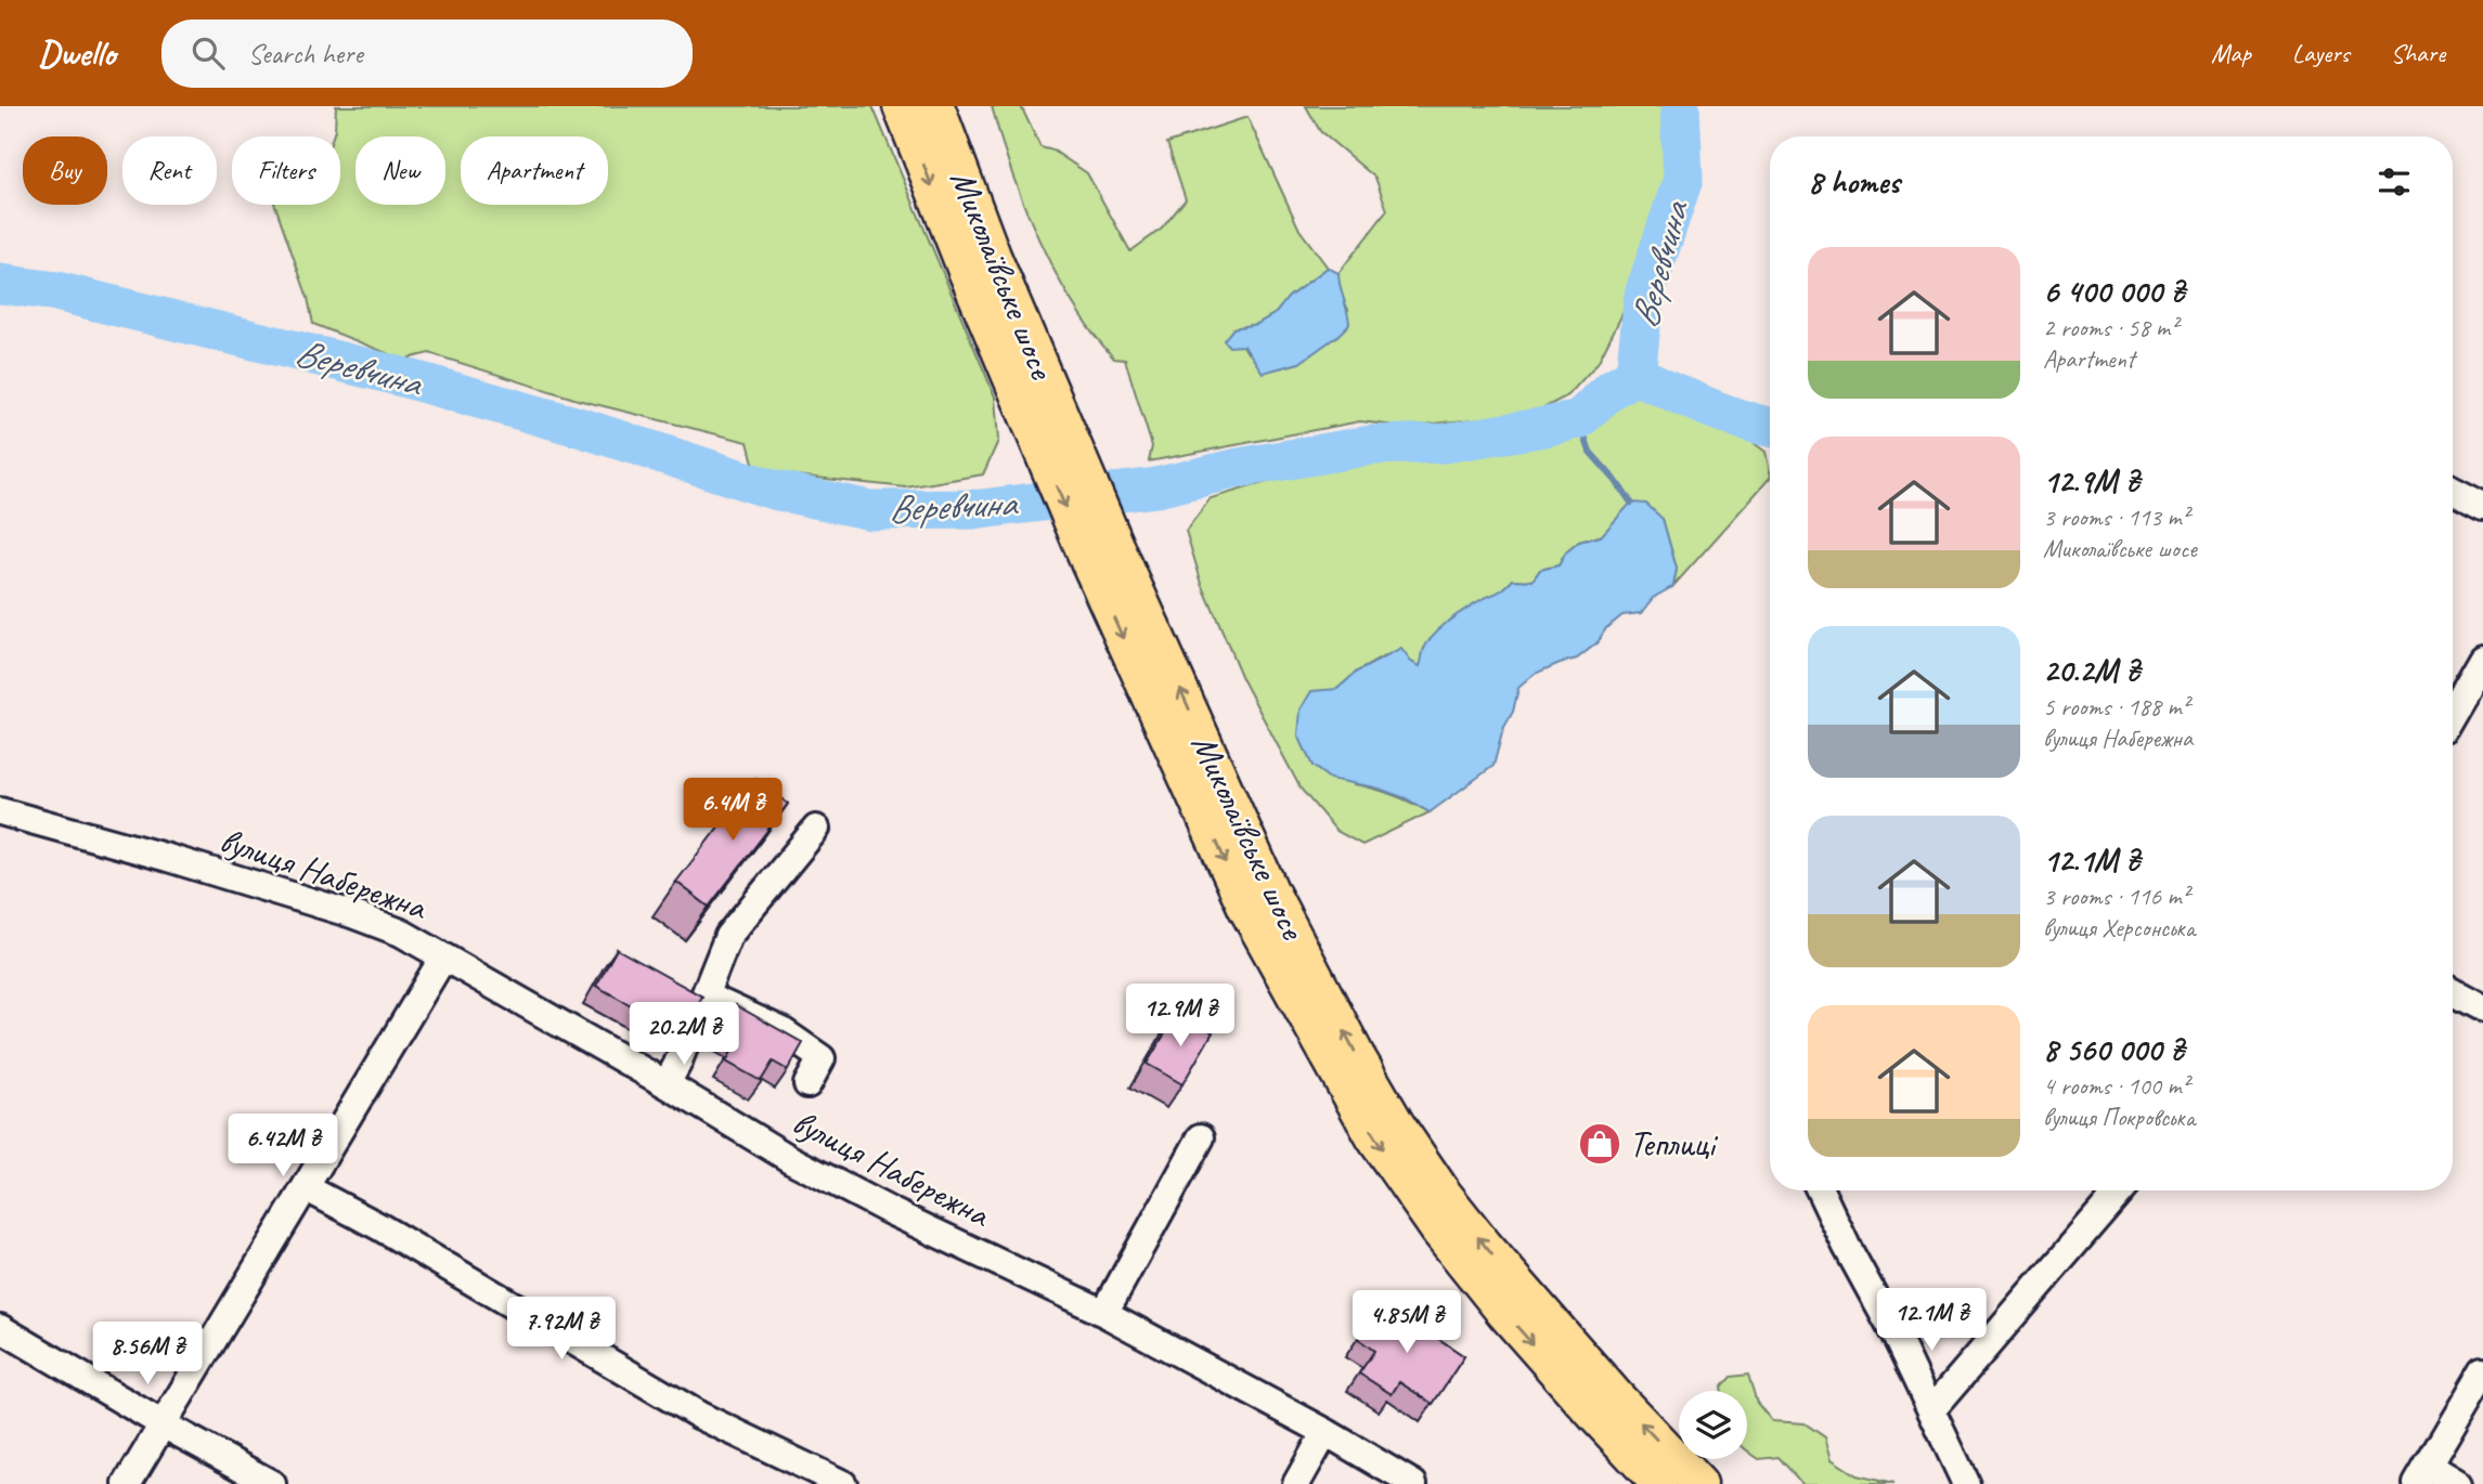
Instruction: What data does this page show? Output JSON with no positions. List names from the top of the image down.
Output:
{
  "streets": {
    "main road": ["Миколаївське шосе"],
    "street": ["вулиця Набережна"]
  },
  "water": ["Веревчина"],
  "places": {
    "shop": ["Теплиці"]
  },
  "page": {
    "header": "Dwello",
    "search": "Search here",
    "nav": ["Map", "Layers", "Share"],
    "chip": [
      "Buy",
      "Rent",
      "Filters",
      "New",
      "Apartment"
    ],
    "heading": "8 homes",
    "list": [
      {
        "name": "6 400 000 ₴",
        "note": "2 rooms · 58 m² · Apartment"
      },
      {
        "name": "12.9M ₴",
        "note": "3 rooms · 113 m² · Миколаївське шосе"
      },
      {
        "name": "20.2M ₴",
        "note": "5 rooms · 188 m² · вулиця Набережна"
      },
      {
        "name": "12.1M ₴",
        "note": "3 rooms · 116 m² · вулиця Херсонська"
      },
      {
        "name": "8 560 000 ₴",
        "note": "4 rooms · 100 m² · вулиця Покровська"
      }
    ],
    "price": [
      "6.4M ₴",
      "12.9M ₴",
      "20.2M ₴",
      "6.42M ₴",
      "12.1M ₴",
      "4.85M ₴",
      "7.92M ₴",
      "8.56M ₴"
    ]
  }
}
